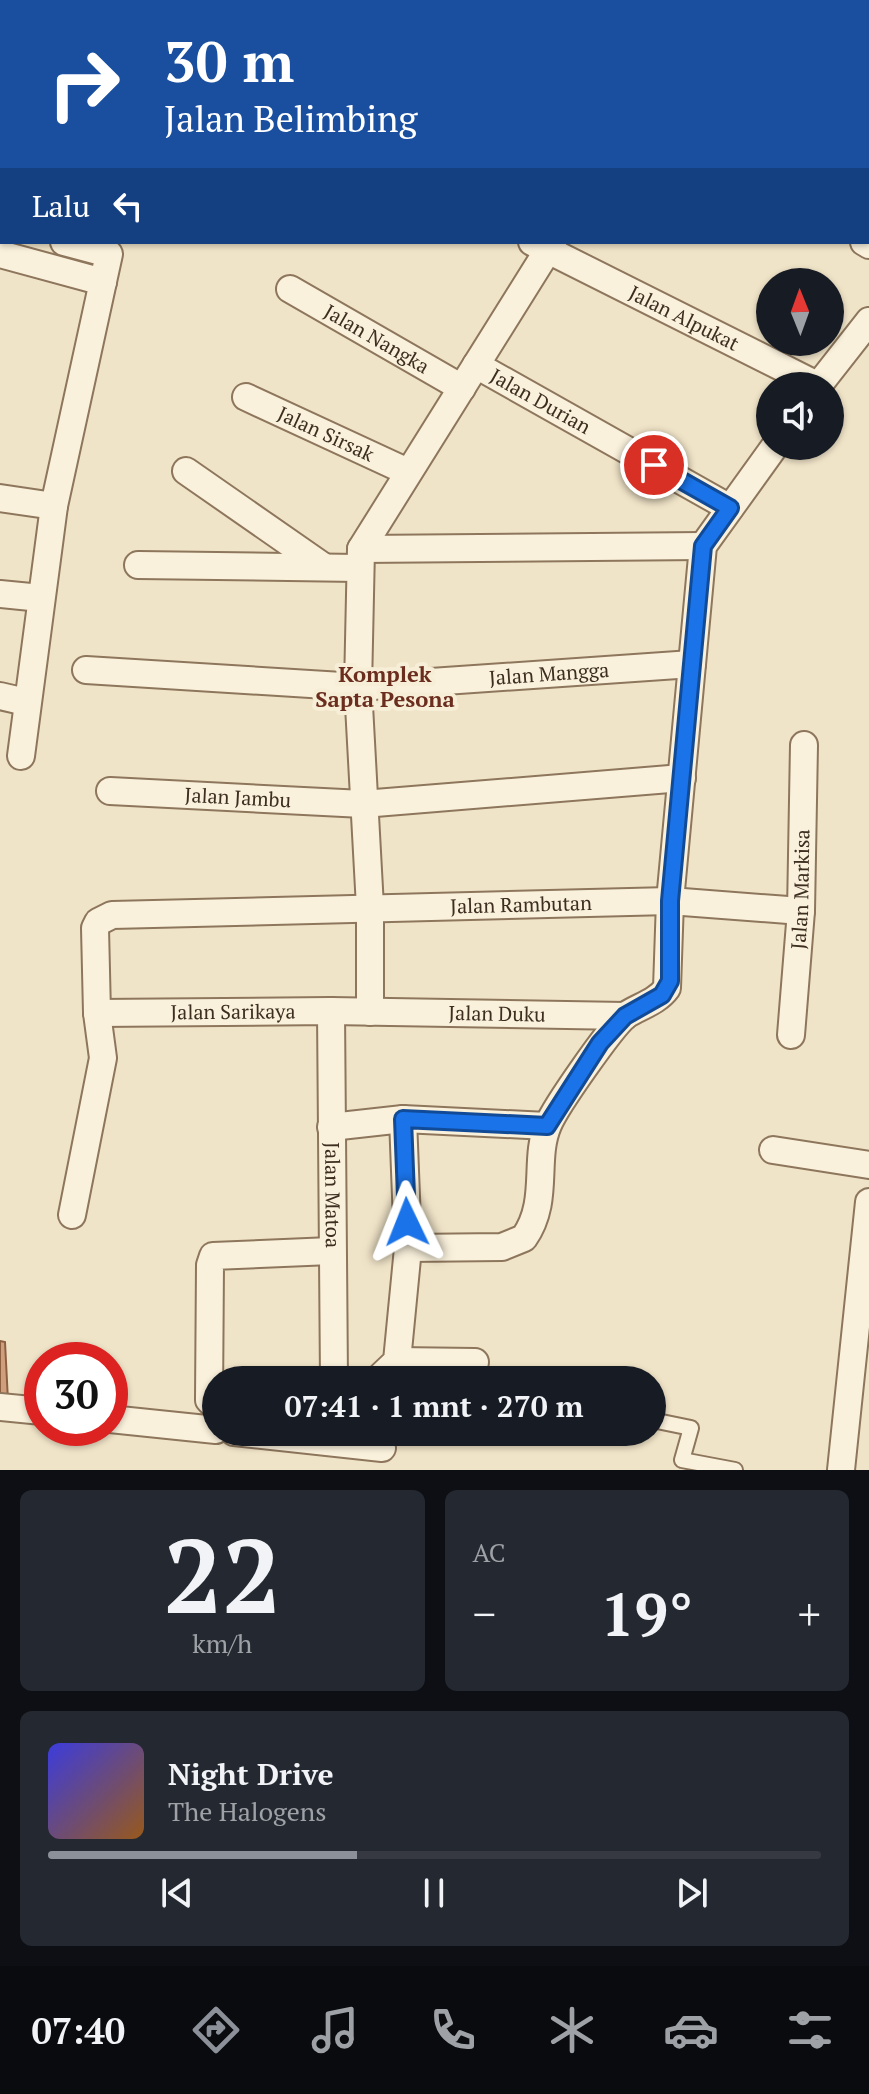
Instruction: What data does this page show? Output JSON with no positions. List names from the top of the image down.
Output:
{
  "streets": {
    "street": [
      "Jalan Alpukat",
      "Jalan Nangka",
      "Jalan Durian",
      "Jalan Sirsak",
      "Jalan Mangga",
      "Jalan Jambu",
      "Jalan Markisa",
      "Jalan Rambutan",
      "Jalan Sarikaya",
      "Jalan Duku",
      "Jalan Matoa"
    ]
  },
  "crossings": [
    ["Jalan Markisa", "Jalan Rambutan"],
    ["Jalan Rambutan", "Jalan Sarikaya"],
    ["Jalan Sarikaya", "Jalan Duku"],
    ["Jalan Sarikaya", "Jalan Matoa"]
  ],
  "districts": ["Komplek Sapta Pesona"],
  "north": "top",
  "page": {
    "turn": ["30 m", "Jalan Belimbing"],
    "then": "Lalu",
    "limit": "30",
    "trip": "07:41 · 1 mnt · 270 m",
    "tile": [
      ["22", "km/h"],
      "AC"
    ],
    "heat": ["−", "19°", "+"],
    "song": ["Night Drive", "The Halogens"],
    "tabs": "07:40"
  }
}
